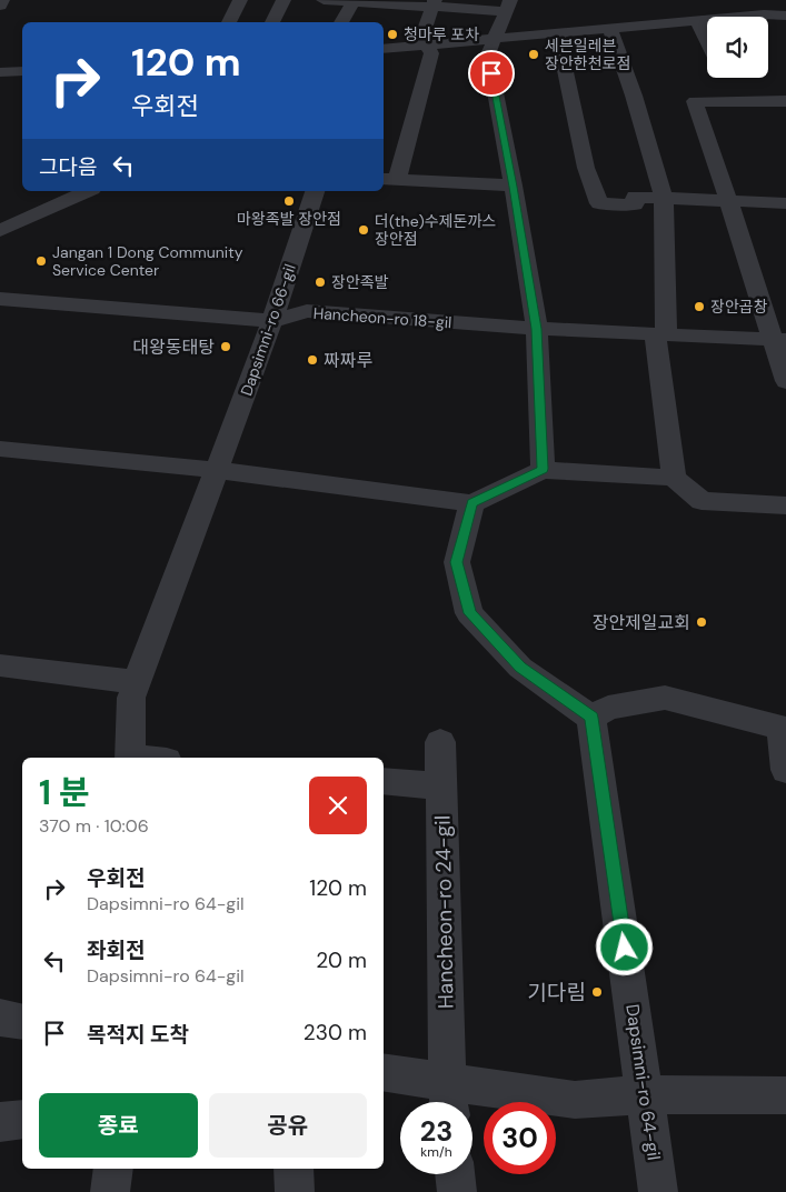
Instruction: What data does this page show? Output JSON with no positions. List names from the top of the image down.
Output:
{
  "streets": {
    "street": [
      "Hancheon-ro 18-gil",
      "Dapsimni-ro 66-gil",
      "Hancheon-ro 24-gil",
      "Dapsimni-ro 64-gil"
    ]
  },
  "crossings": [
    ["Hancheon-ro 18-gil", "Dapsimni-ro 66-gil"]
  ],
  "places": [
    "청마루 포차",
    "세븐일레븐 장안한천로점",
    "마왕족발 장안점",
    "더(the)수제돈까스 장안점",
    "Jangan 1 Dong Community Service Center",
    "장안족발",
    "장안곱창",
    "대왕동태탕",
    "짜짜루",
    "장안제일교회",
    "기다림"
  ],
  "page": {
    "turn": ["120 m", "우회전"],
    "then": "그다음",
    "heading": ["1 분", "370 m · 10:06"],
    "list": [
      {
        "name": "우회전",
        "note": "Dapsimni-ro 64-gil",
        "value": "120 m"
      },
      {
        "name": "좌회전",
        "note": "Dapsimni-ro 64-gil",
        "value": "20 m"
      },
      {
        "name": "목적지 도착",
        "value": "230 m"
      }
    ],
    "buttons": ["종료", "공유"],
    "speed": "23 km/h",
    "limit": "30"
  }
}
